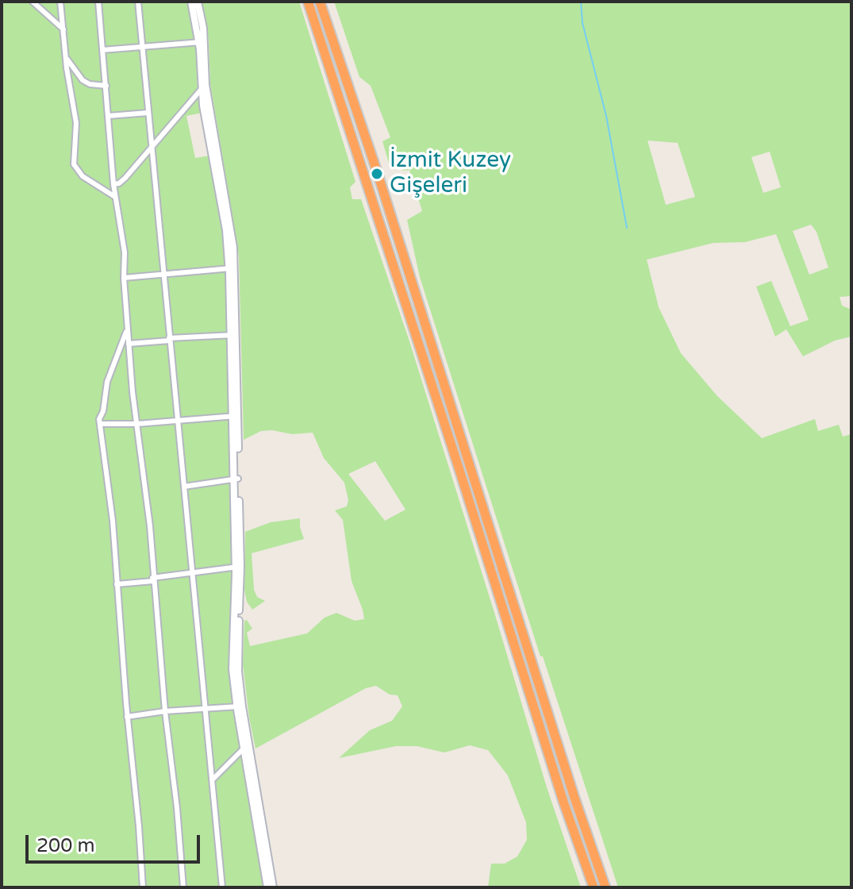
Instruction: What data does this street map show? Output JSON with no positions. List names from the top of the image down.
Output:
{
  "places": ["İzmit Kuzey Gişeleri"],
  "scale_bar": "200 m"
}
